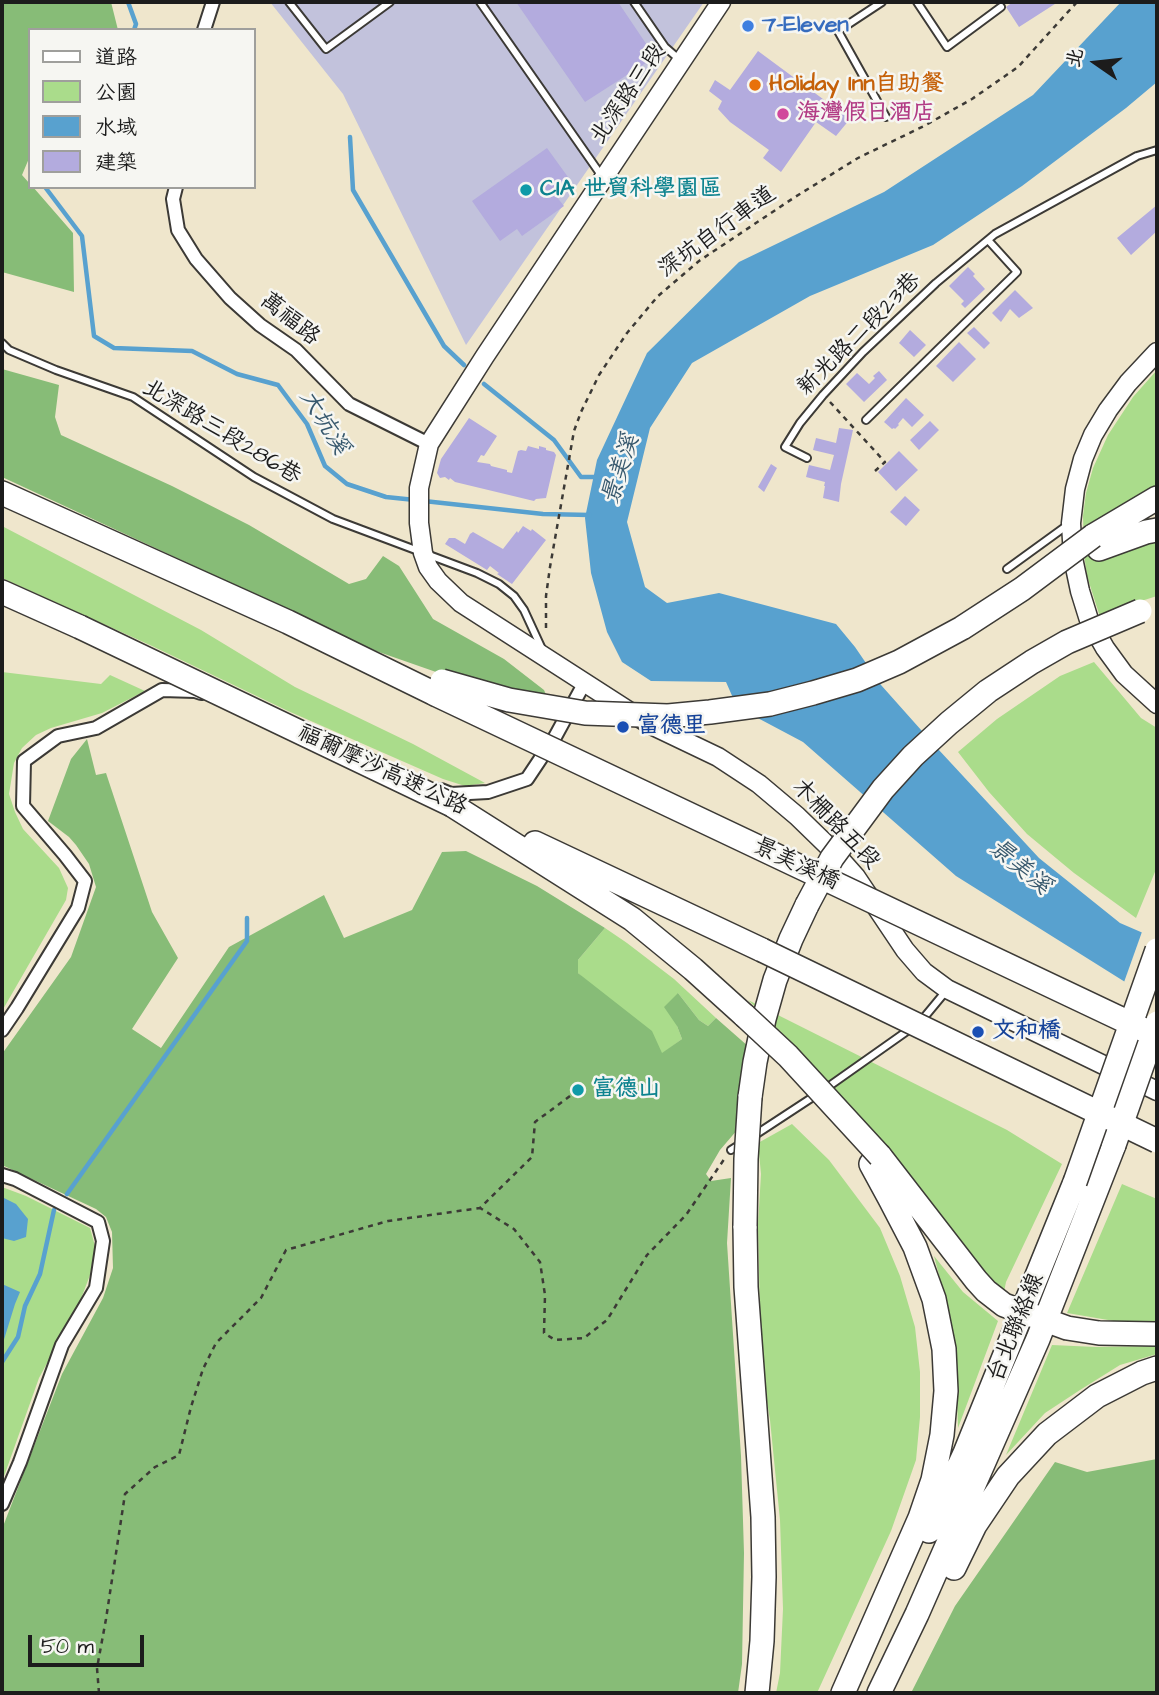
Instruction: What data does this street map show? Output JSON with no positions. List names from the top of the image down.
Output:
{
  "streets": {
    "highway": ["福爾摩沙高速公路", "景美溪橋", "台北聯絡線"],
    "main road": ["北深路三段", "木柵路五段"],
    "street": ["萬福路"],
    "lane": ["新光路二段23巷", "北深路三段286巷"],
    "path": ["深坑自行車道"]
  },
  "crossings": [
    ["北深路三段", "萬福路"],
    ["深坑自行車道", "北深路三段286巷"],
    ["深坑自行車道", "木柵路五段"],
    ["北深路三段286巷", "木柵路五段"]
  ],
  "water": ["大坑溪", "景美溪"],
  "places": [
    "7-Eleven",
    "Holiday Inn自助餐",
    "海灣假日酒店",
    "CIA 世貿科學園區",
    "富德里",
    "文和橋",
    "富德山"
  ],
  "legend": [
    "道路",
    "公園",
    "水域",
    "建築"
  ],
  "scale_bar": "50 m",
  "north": "left"
}
